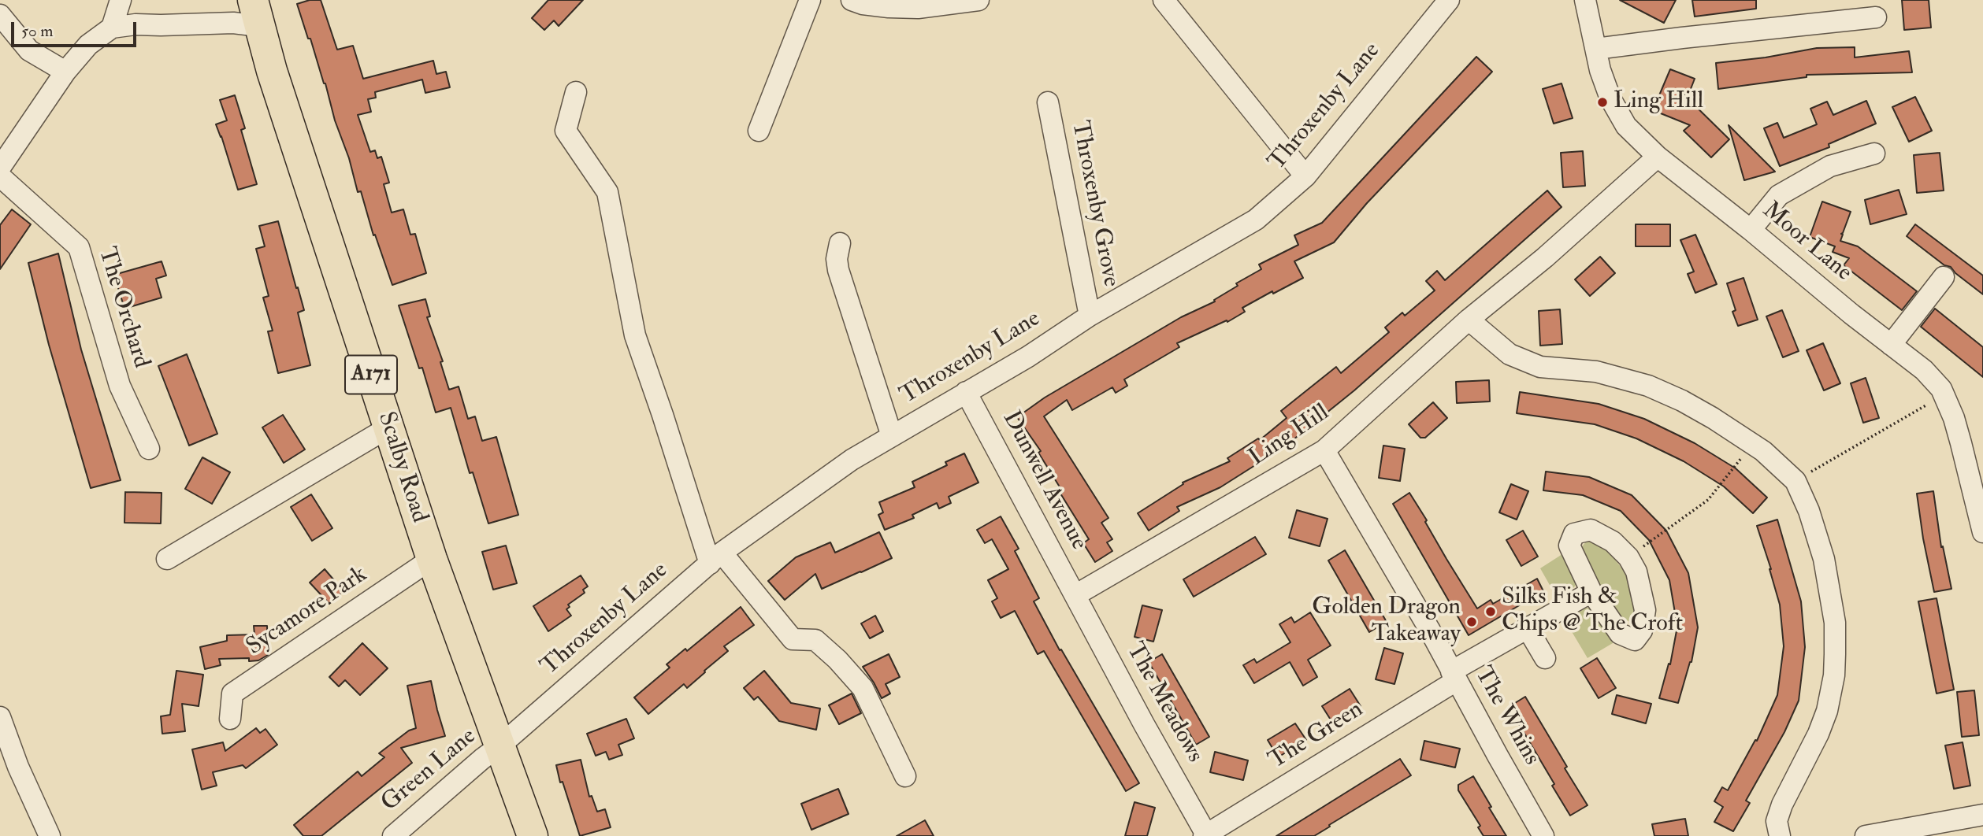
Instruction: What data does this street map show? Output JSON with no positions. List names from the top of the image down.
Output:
{
  "streets": {
    "highway": ["A171", "Scalby Road"],
    "street": [
      "Throxenby Lane",
      "Throxenby Grove",
      "Moor Lane",
      "The Orchard",
      "Ling Hill",
      "Dunwell Avenue",
      "Sycamore Park",
      "The Meadows",
      "The Whins",
      "The Green",
      "Green Lane"
    ]
  },
  "crossings": [
    ["Throxenby Lane", "Throxenby Grove"],
    ["Throxenby Lane", "Scalby Road"],
    ["Throxenby Lane", "Dunwell Avenue"],
    ["Throxenby Lane", "Green Lane"],
    ["Moor Lane", "Ling Hill"],
    ["Ling Hill", "Dunwell Avenue"],
    ["Ling Hill", "The Meadows"],
    ["Ling Hill", "The Whins"],
    ["Scalby Road", "Sycamore Park"],
    ["Scalby Road", "Green Lane"],
    ["Dunwell Avenue", "The Meadows"],
    ["The Meadows", "The Green"],
    ["The Whins", "The Green"]
  ],
  "places": ["Ling Hill", "Silks Fish & Chips @ The Croft", "Golden Dragon Takeaway"],
  "scale_bar": "50 m"
}
